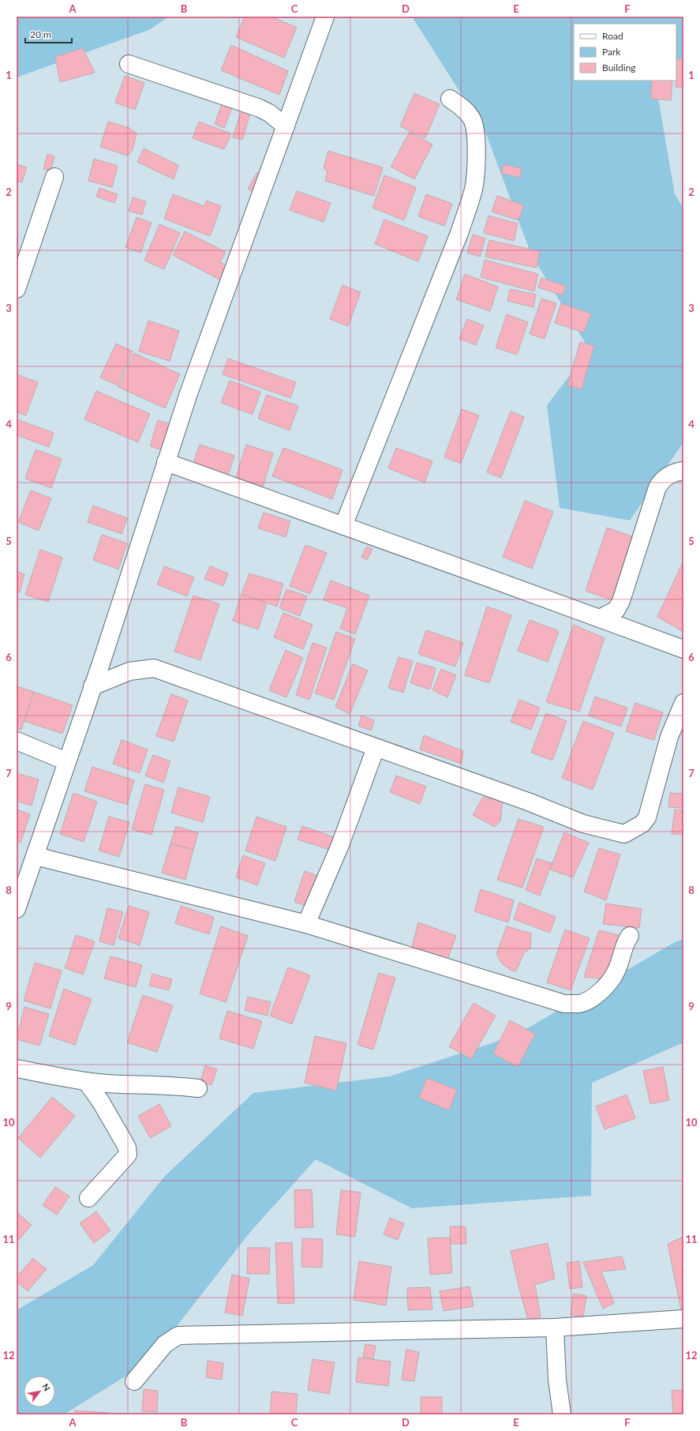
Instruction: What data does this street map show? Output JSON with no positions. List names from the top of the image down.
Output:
{
  "legend": ["Road", "Park", "Building"],
  "scale_bar": "20 m",
  "north": "top right",
  "grid": {
    "columns": [
      "A",
      "B",
      "C",
      "D",
      "E",
      "F"
    ],
    "rows": [
      "1",
      "2",
      "3",
      "4",
      "5",
      "6",
      "7",
      "8",
      "9",
      "10",
      "11",
      "12"
    ]
  }
}
